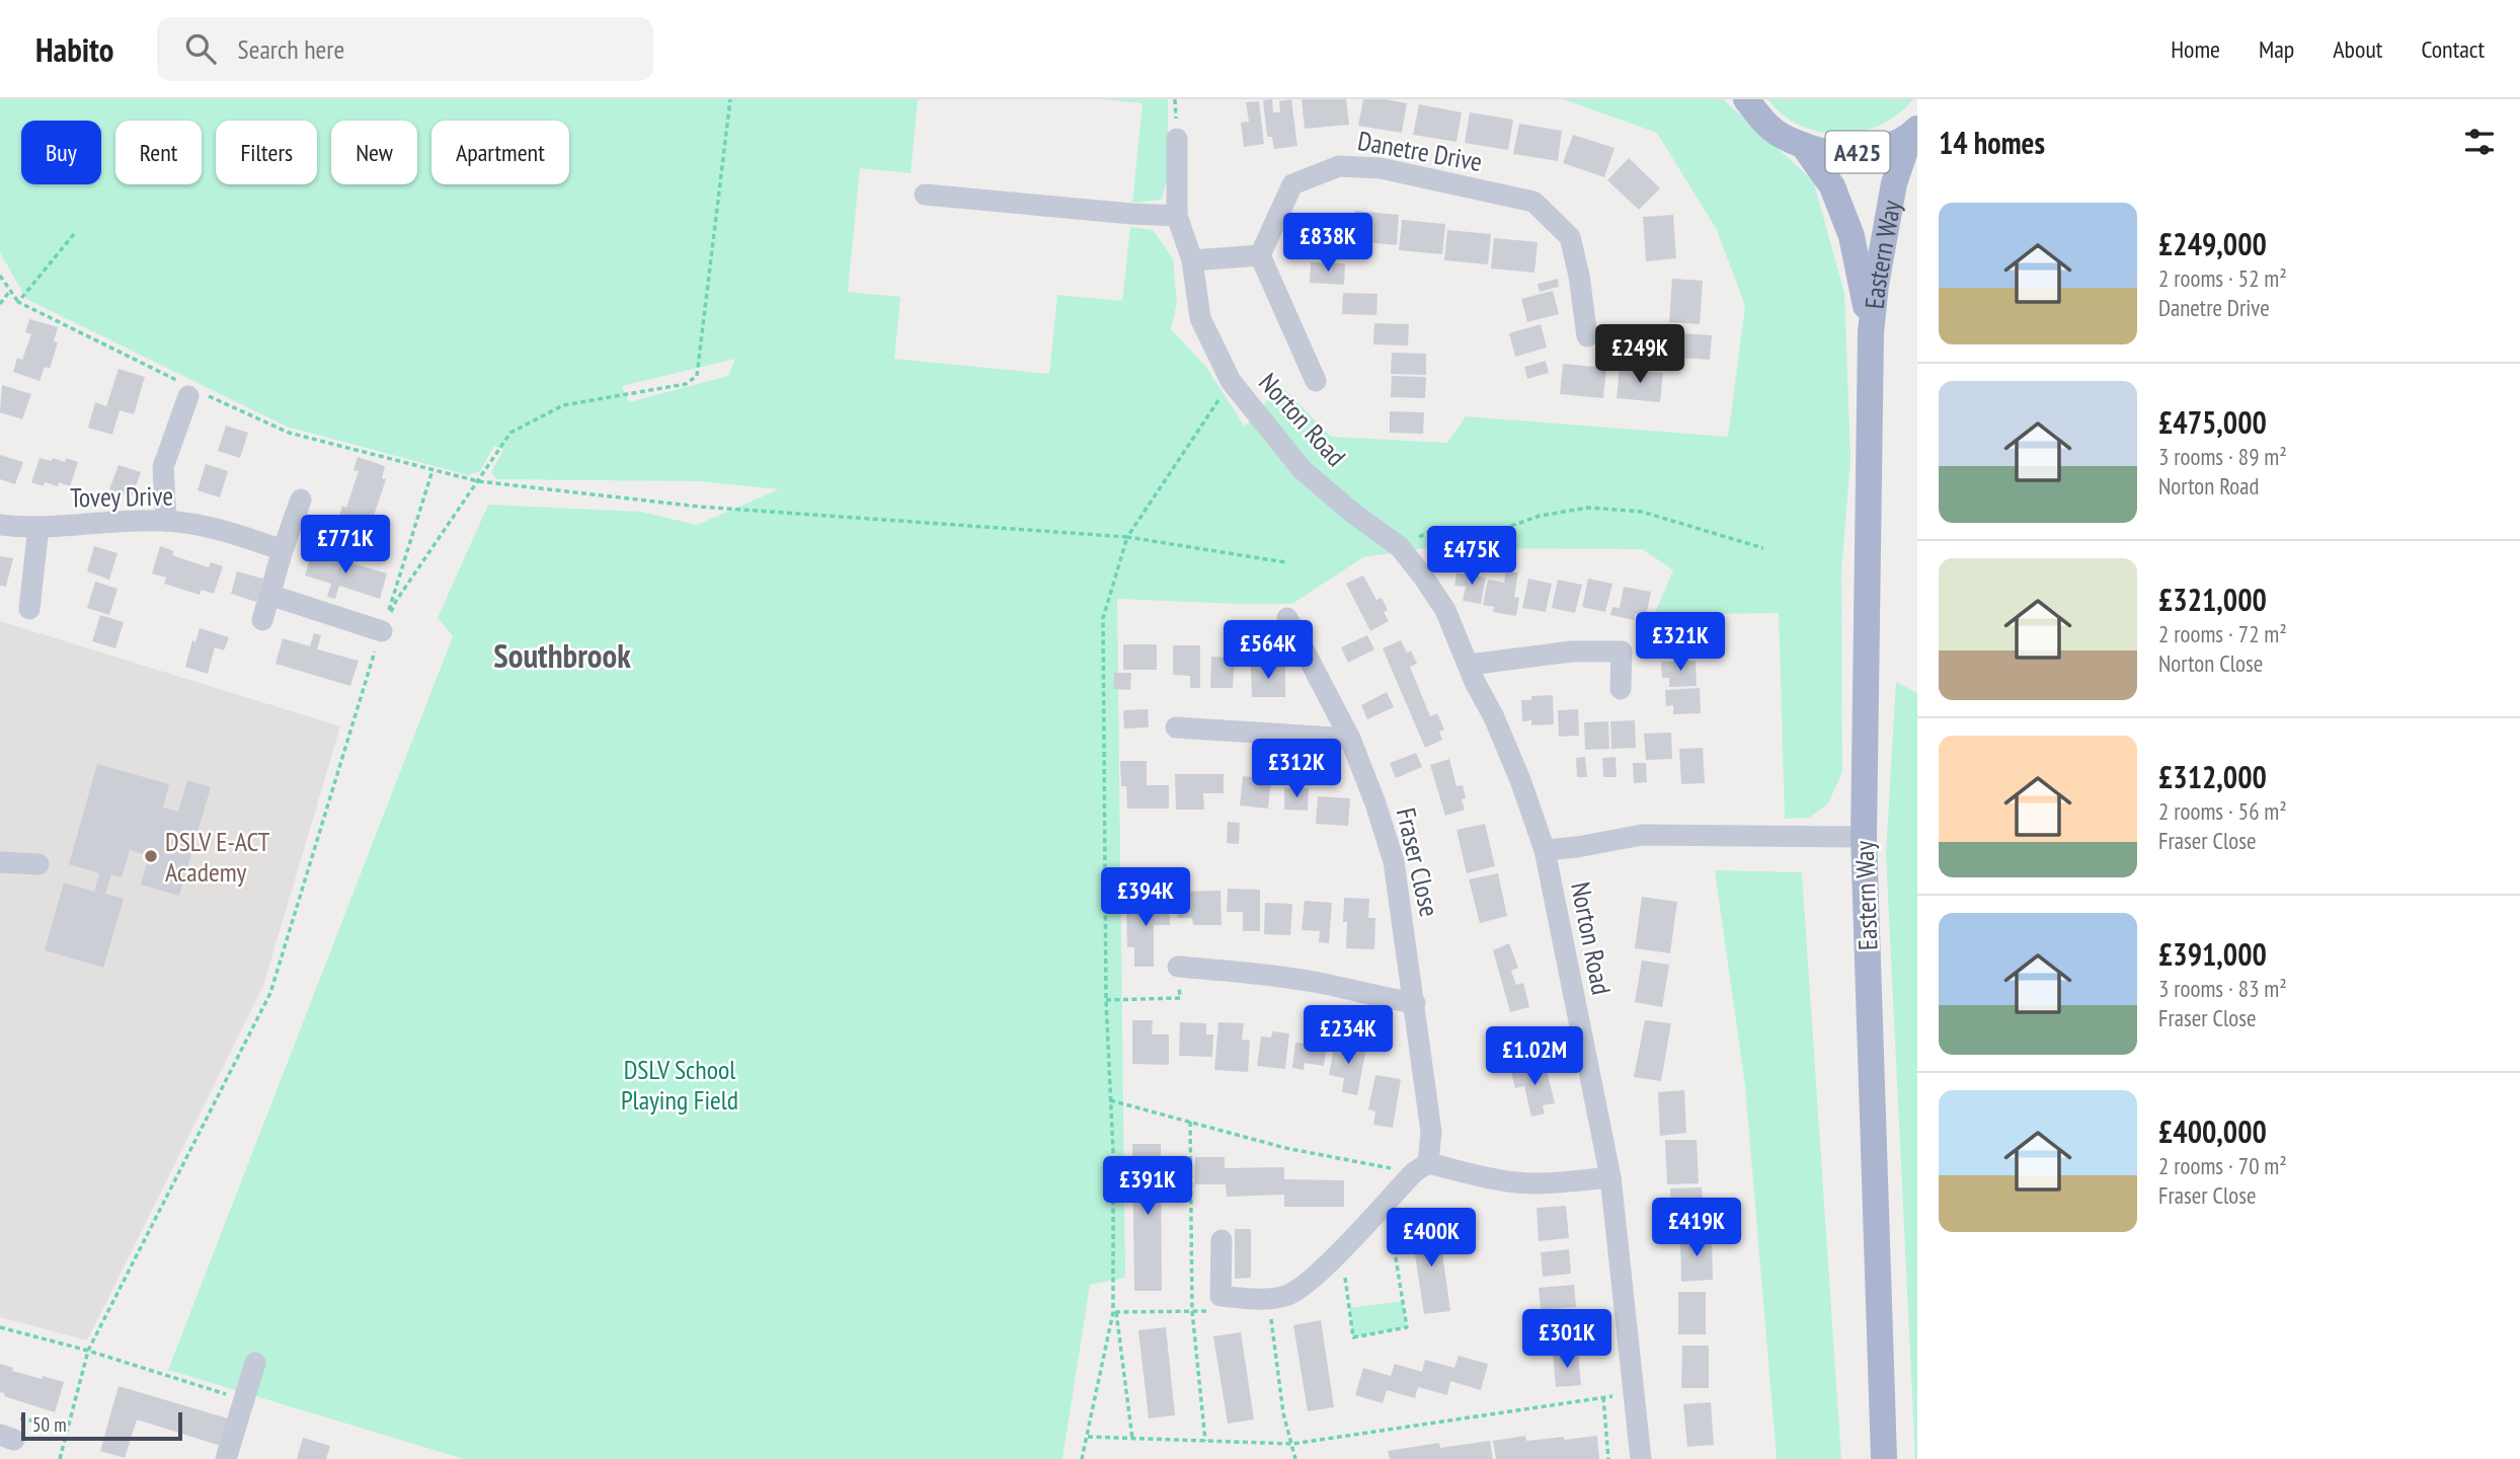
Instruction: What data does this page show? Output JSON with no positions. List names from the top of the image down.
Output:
{
  "streets": {
    "main road": ["A425", "Eastern Way"],
    "street": [
      "Danetre Drive",
      "Norton Road",
      "Tovey Drive",
      "Fraser Close"
    ]
  },
  "crossings": [
    ["A425", "Eastern Way"],
    ["Eastern Way", "Norton Road"]
  ],
  "districts": ["Southbrook"],
  "parks": ["DSLV School Playing Field"],
  "places": ["DSLV E-ACT Academy"],
  "scale_bar": "50 m",
  "page": {
    "header": "Habito",
    "search": "Search here",
    "nav": [
      "Home",
      "Map",
      "About",
      "Contact"
    ],
    "heading": "14 homes",
    "chip": [
      "Buy",
      "Rent",
      "Filters",
      "New",
      "Apartment"
    ],
    "list": [
      {
        "name": "£249,000",
        "note": "2 rooms · 52 m² · Danetre Drive"
      },
      {
        "name": "£475,000",
        "note": "3 rooms · 89 m² · Norton Road"
      },
      {
        "name": "£321,000",
        "note": "2 rooms · 72 m² · Norton Close"
      },
      {
        "name": "£312,000",
        "note": "2 rooms · 56 m² · Fraser Close"
      },
      {
        "name": "£391,000",
        "note": "3 rooms · 83 m² · Fraser Close"
      },
      {
        "name": "£400,000",
        "note": "2 rooms · 70 m² · Fraser Close"
      }
    ],
    "price": [
      "£838K",
      "£249K",
      "£771K",
      "£475K",
      "£321K",
      "£564K",
      "£312K",
      "£394K",
      "£234K",
      "£1.02M",
      "£391K",
      "£419K",
      "£400K",
      "£301K"
    ],
    "scale": "50 m"
  }
}
